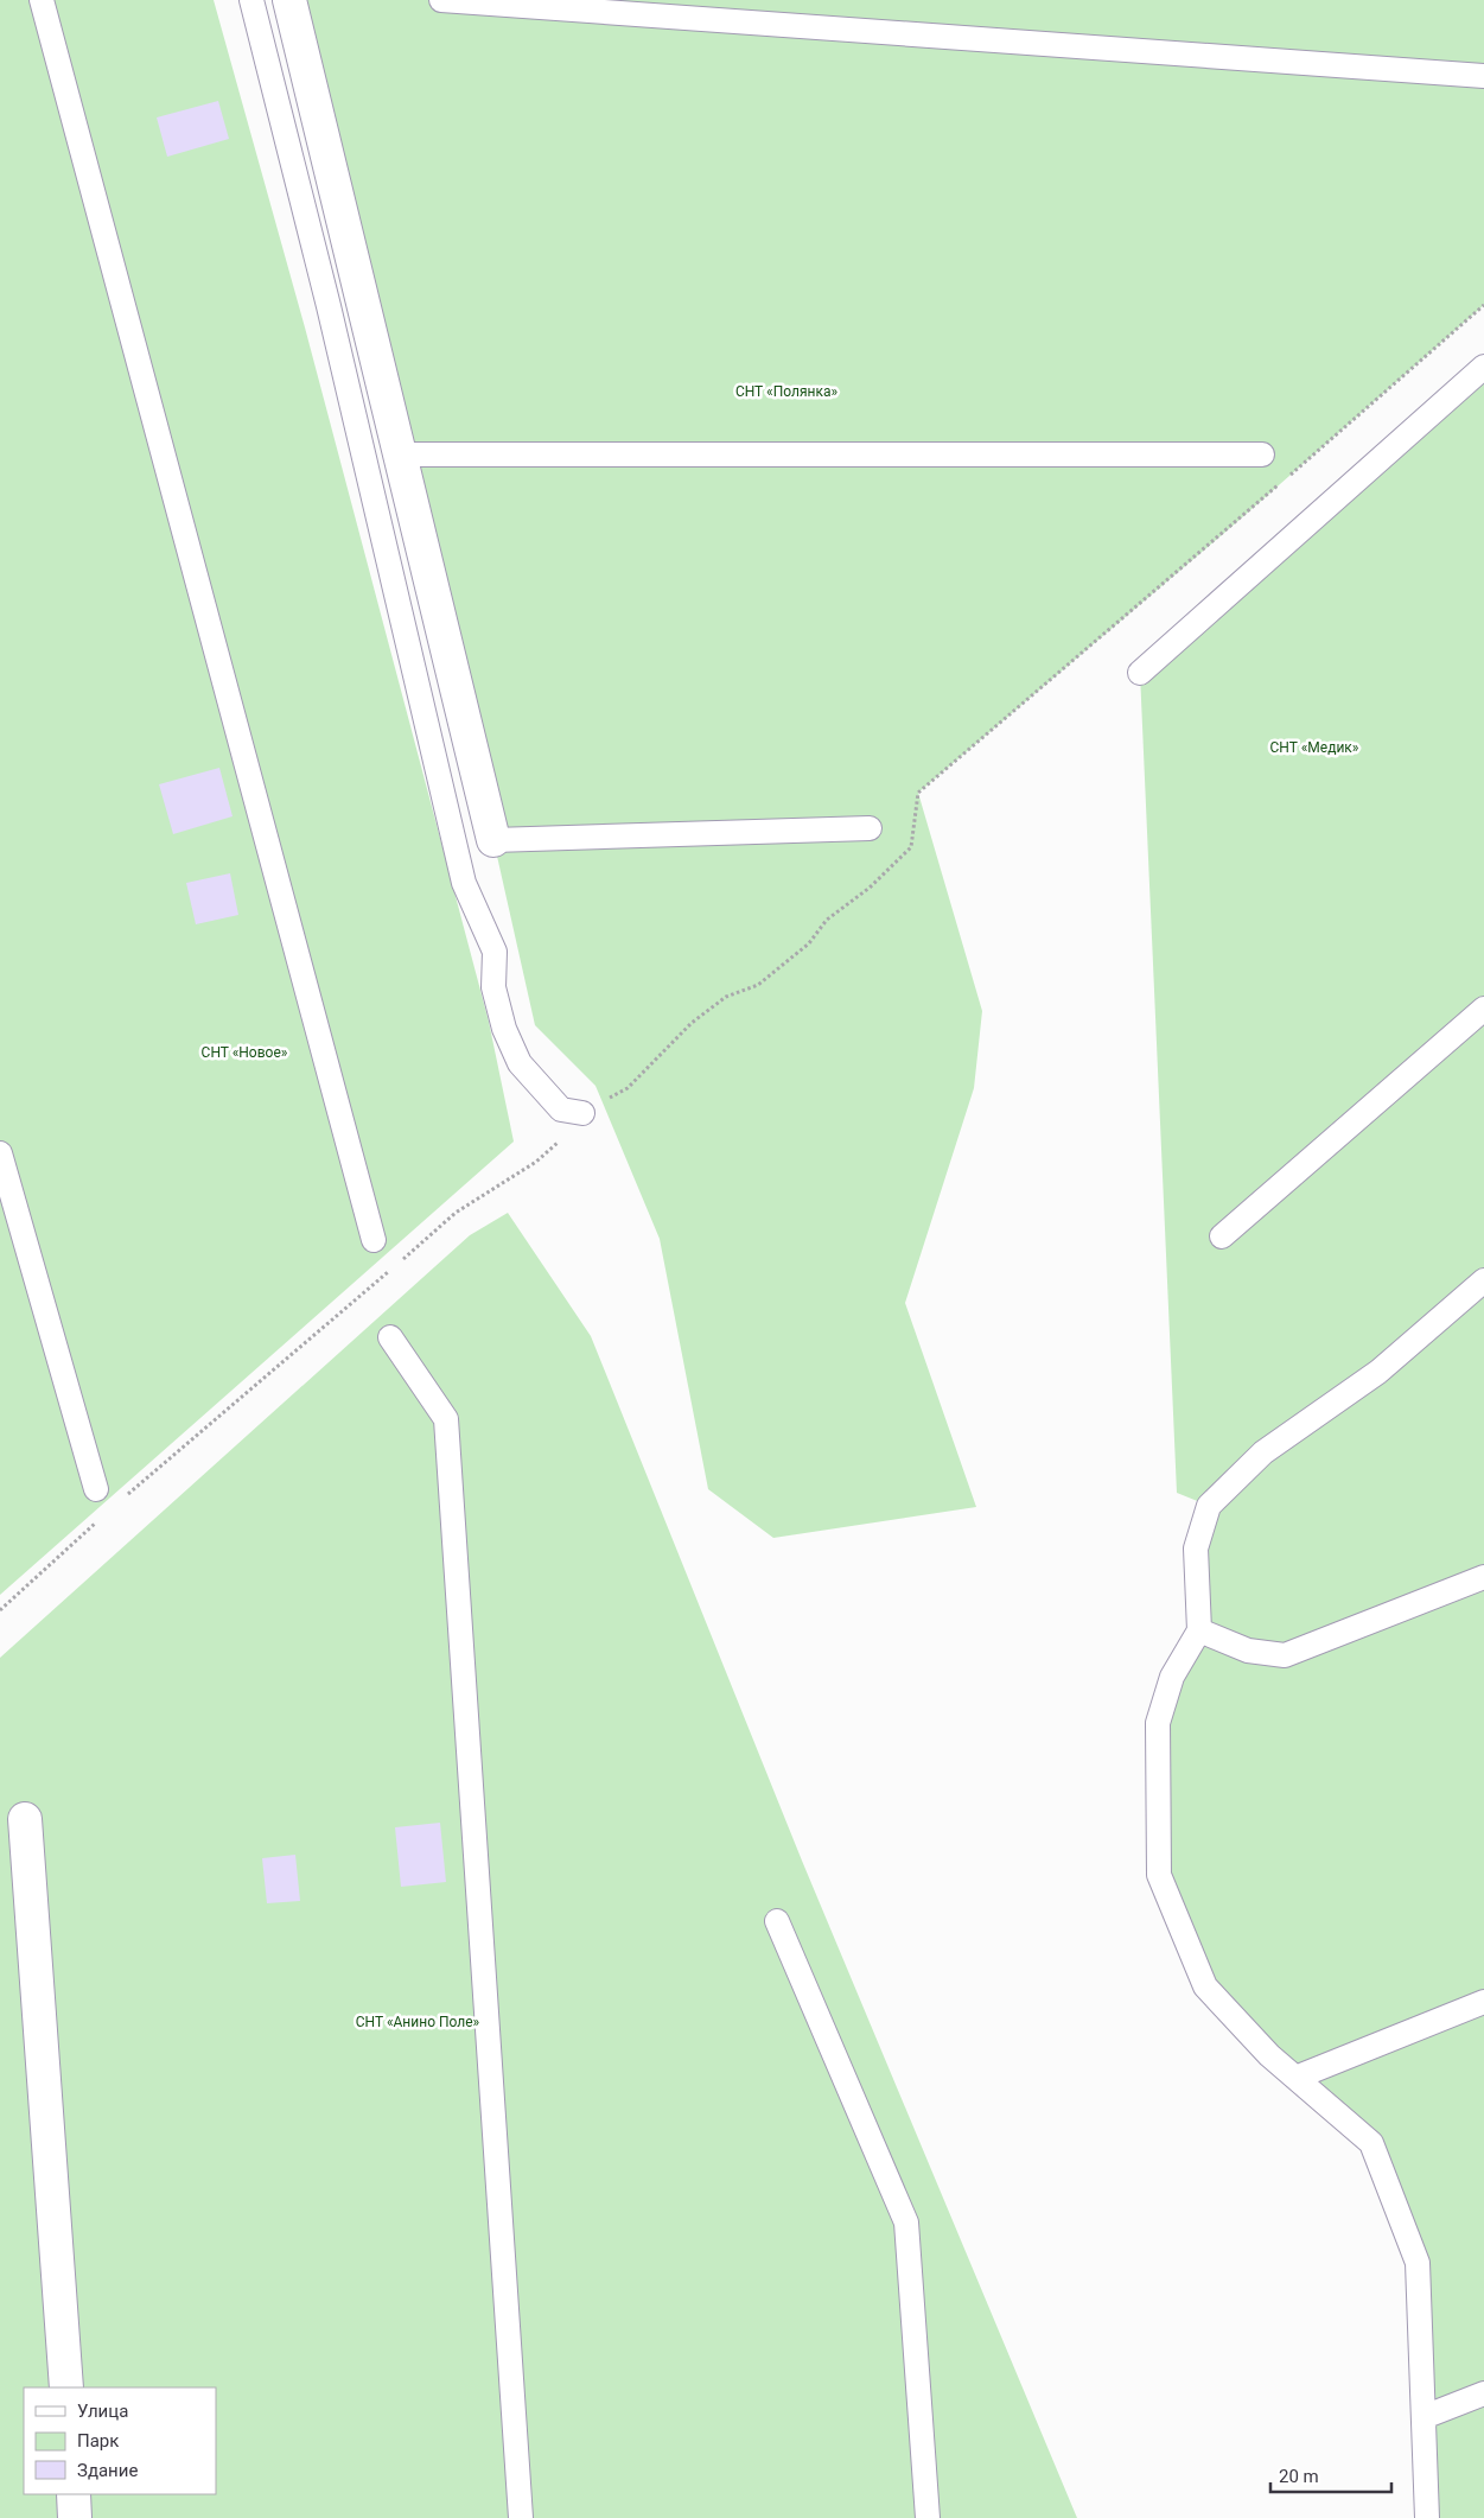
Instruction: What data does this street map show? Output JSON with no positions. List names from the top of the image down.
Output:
{
  "parks": [
    "СНТ «Полянка»",
    "СНТ «Медик»",
    "СНТ «Новое»",
    "СНТ «Анино Поле»"
  ],
  "legend": ["Улица", "Парк", "Здание"],
  "scale_bar": "20 m"
}
